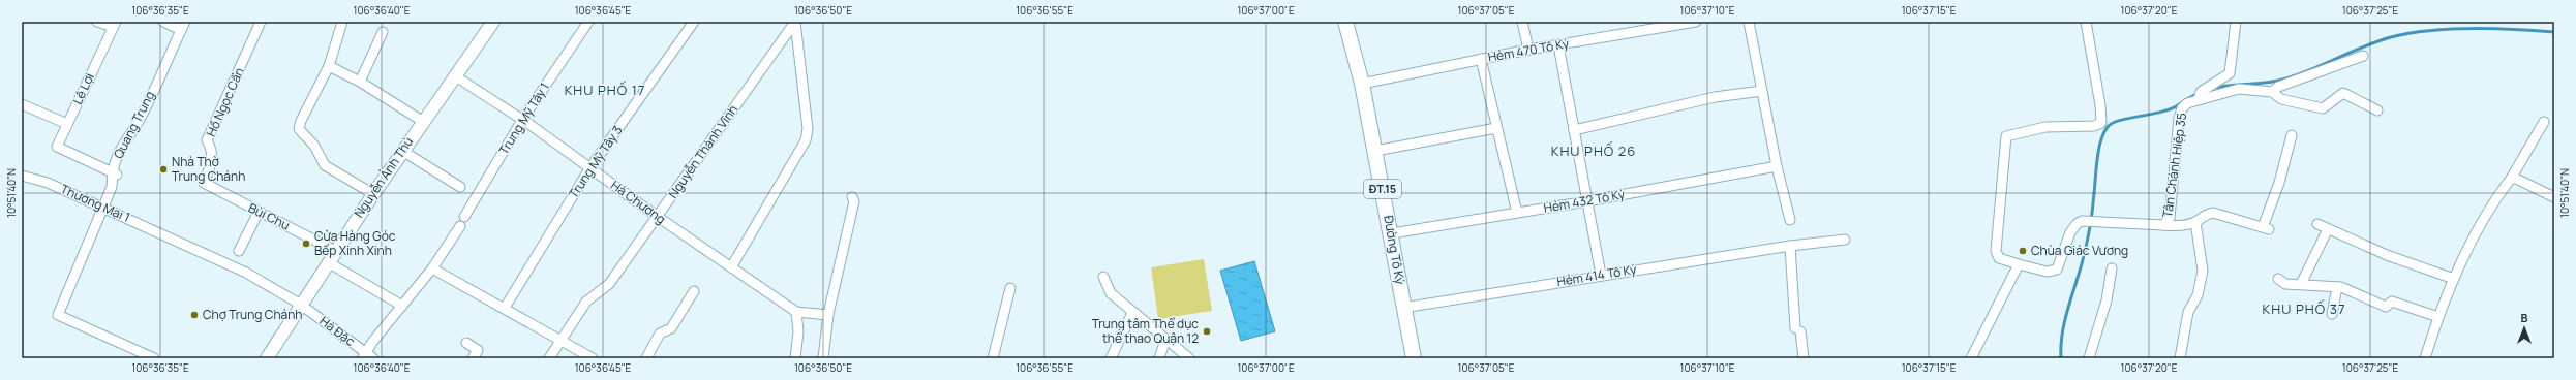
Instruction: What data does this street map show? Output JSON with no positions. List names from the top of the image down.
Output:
{
  "streets": {
    "main road": ["Nguyễn Ảnh Thủ", "ĐT.15", "Đường Tô Ký"],
    "street": [
      "Hẻm 470 Tô Ký",
      "Lê Lợi",
      "Hồ Ngọc Cẩn",
      "Trung Mỹ Tây 1",
      "Quang Trung",
      "Nguyễn Thành Vĩnh",
      "Trung Mỹ Tây 3",
      "Tân Chánh Hiệp 35",
      "Hẻm 432 Tô Ký",
      "Hà Chương",
      "Thương Mại 1",
      "Bùi Chu",
      "Hẻm 414 Tô Ký",
      "Hà Đặc"
    ]
  },
  "crossings": [
    ["Hẻm 470 Tô Ký", "Đường Tô Ký"],
    ["Lê Lợi", "Quang Trung"],
    ["Hồ Ngọc Cẩn", "Bùi Chu"],
    ["Trung Mỹ Tây 1", "Hà Chương"],
    ["Trung Mỹ Tây 1", "Hà Đặc"],
    ["Quang Trung", "Thương Mại 1"],
    ["Nguyễn Thành Vĩnh", "Hà Chương"],
    ["Trung Mỹ Tây 3", "Hà Chương"],
    ["Nguyễn Ảnh Thủ", "Hà Chương"],
    ["Nguyễn Ảnh Thủ", "Thương Mại 1"],
    ["Nguyễn Ảnh Thủ", "Bùi Chu"],
    ["Nguyễn Ảnh Thủ", "Hà Đặc"],
    ["Hẻm 432 Tô Ký", "Đường Tô Ký"],
    ["Thương Mại 1", "Hà Đặc"],
    ["Đường Tô Ký", "Hẻm 414 Tô Ký"]
  ],
  "districts": ["KHU PHỐ 17", "KHU PHỐ 26", "KHU PHỐ 37"],
  "places": [
    "Nhà Thờ Trung Chánh",
    "Cửa Hàng Góc Bếp Xinh Xinh",
    "Chùa Giác Vương",
    "Chợ Trung Chánh",
    "Trung tâm Thể dục thể thao Quận 12"
  ],
  "north": "top",
  "coordinates": [
    "106°36'35\"E",
    "106°36'40\"E",
    "106°36'45\"E",
    "106°36'50\"E",
    "106°36'55\"E",
    "106°37'00\"E",
    "106°37'05\"E",
    "106°37'10\"E",
    "106°37'15\"E",
    "106°37'20\"E",
    "106°37'25\"E",
    "10°51'40\"N"
  ]
}
